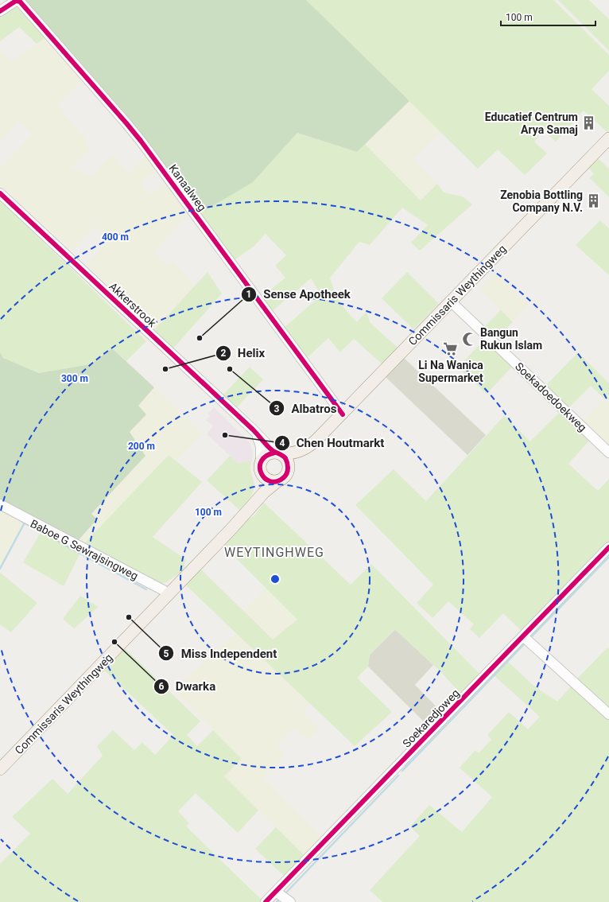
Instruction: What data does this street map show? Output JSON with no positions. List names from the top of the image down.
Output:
{
  "streets": {
    "main road": ["Commissaris Weythingweg"],
    "street": [
      "Kanaalweg",
      "Akkerstrook",
      "Soekadoedoekweg",
      "Baboe G Sewrajsingweg",
      "Soekaredjoweg"
    ]
  },
  "crossings": [
    ["Kanaalweg", "Commissaris Weythingweg"],
    ["Commissaris Weythingweg", "Akkerstrook"],
    ["Commissaris Weythingweg", "Soekadoedoekweg"],
    ["Commissaris Weythingweg", "Baboe G Sewrajsingweg"]
  ],
  "districts": ["WEYTINGHWEG"],
  "places": {
    "building": ["Educatief Centrum Arya Samaj", "Zenobia Bottling Company N.V."],
    "other": [
      "Sense Apotheek",
      "Helix",
      "Albatros",
      "Chen Houtmarkt",
      "Miss Independent",
      "Dwarka"
    ],
    "mosque": ["Bangun Rukun Islam"],
    "supermarket": ["Li Na Wanica Supermarket"]
  },
  "scale_bar": "100 m",
  "rings": [
    "400 m",
    "300 m",
    "200 m",
    "100 m"
  ]
}
